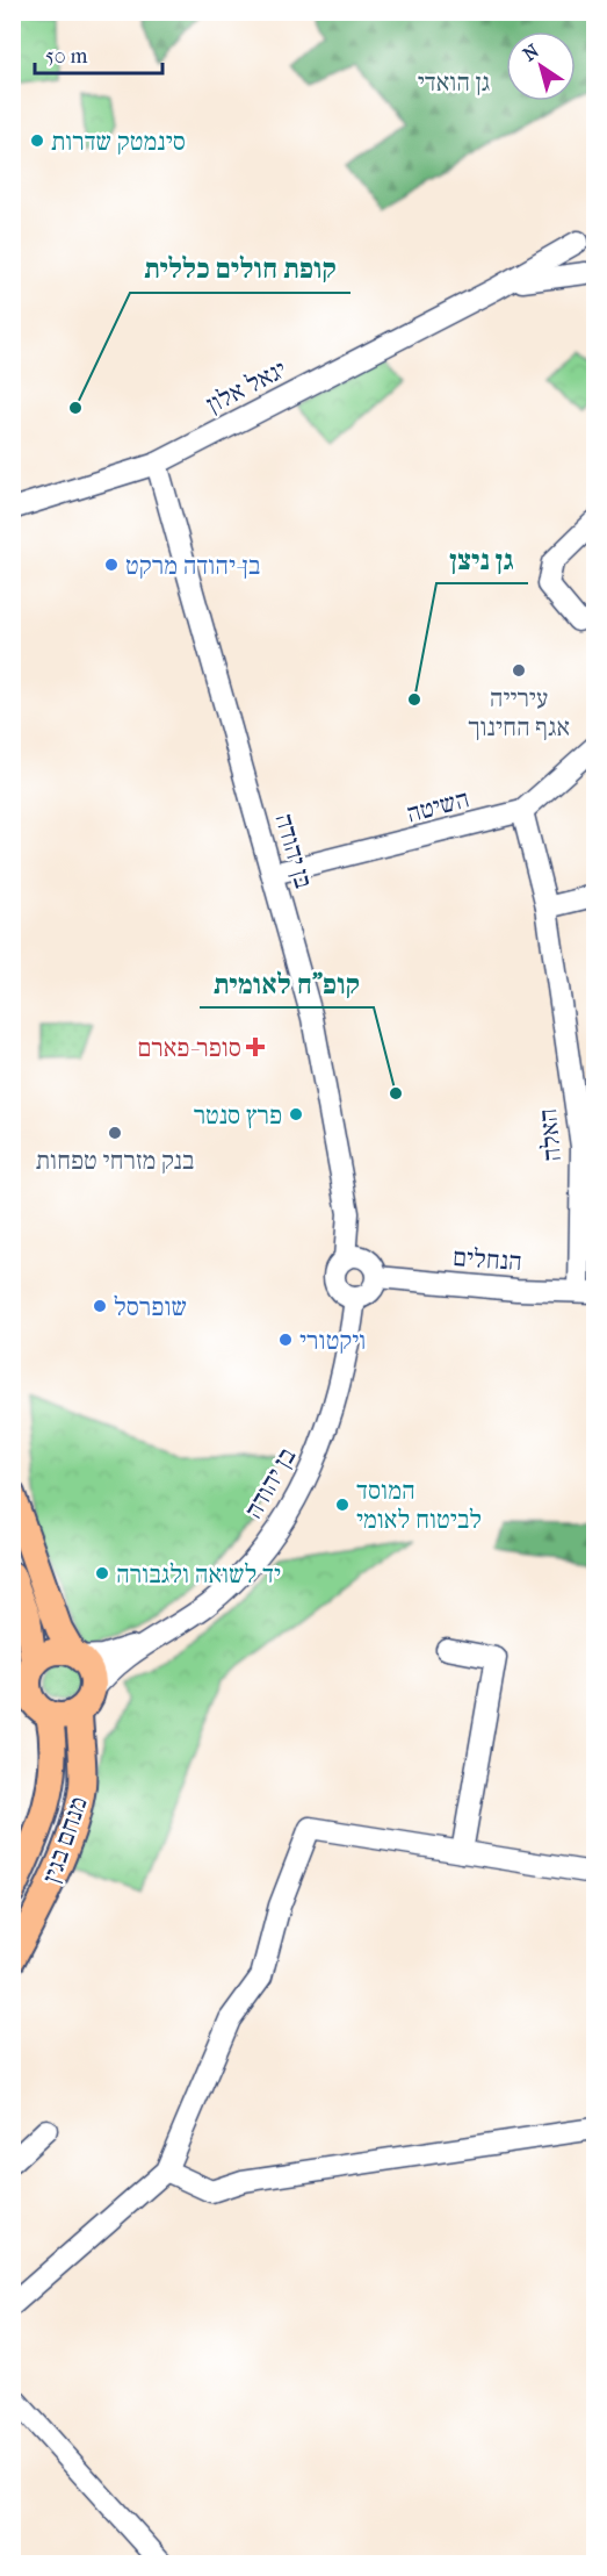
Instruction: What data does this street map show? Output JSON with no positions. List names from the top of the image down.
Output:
{
  "streets": {
    "main road": ["מנחם בגין"],
    "street": [
      "יגאל אלון",
      "השיטה",
      "בן יהודה",
      "האלה",
      "הנחלים"
    ]
  },
  "crossings": [
    ["יגאל אלון", "בן יהודה"],
    ["השיטה", "בן יהודה"],
    ["השיטה", "האלה"],
    ["בן יהודה", "הנחלים"],
    ["בן יהודה", "מנחם בגין"],
    ["האלה", "הנחלים"]
  ],
  "parks": ["גן הואדי"],
  "places": {
    "other": [
      "סינמטק שדרות",
      "קופת חולים כללית",
      "בן-יהודה מרקט",
      "עירייה אגף החינוך",
      "גן ניצן",
      "קופ\"ח לאומית",
      "פרץ סנטר",
      "בנק מזרחי טפחות",
      "שופרסל",
      "ויקטורי",
      "המוסד לביטוח לאומי",
      "יד לשואה ולגבורה"
    ],
    "health": ["סופר-פארם"]
  },
  "scale_bar": "50 m",
  "north": "top left"
}
